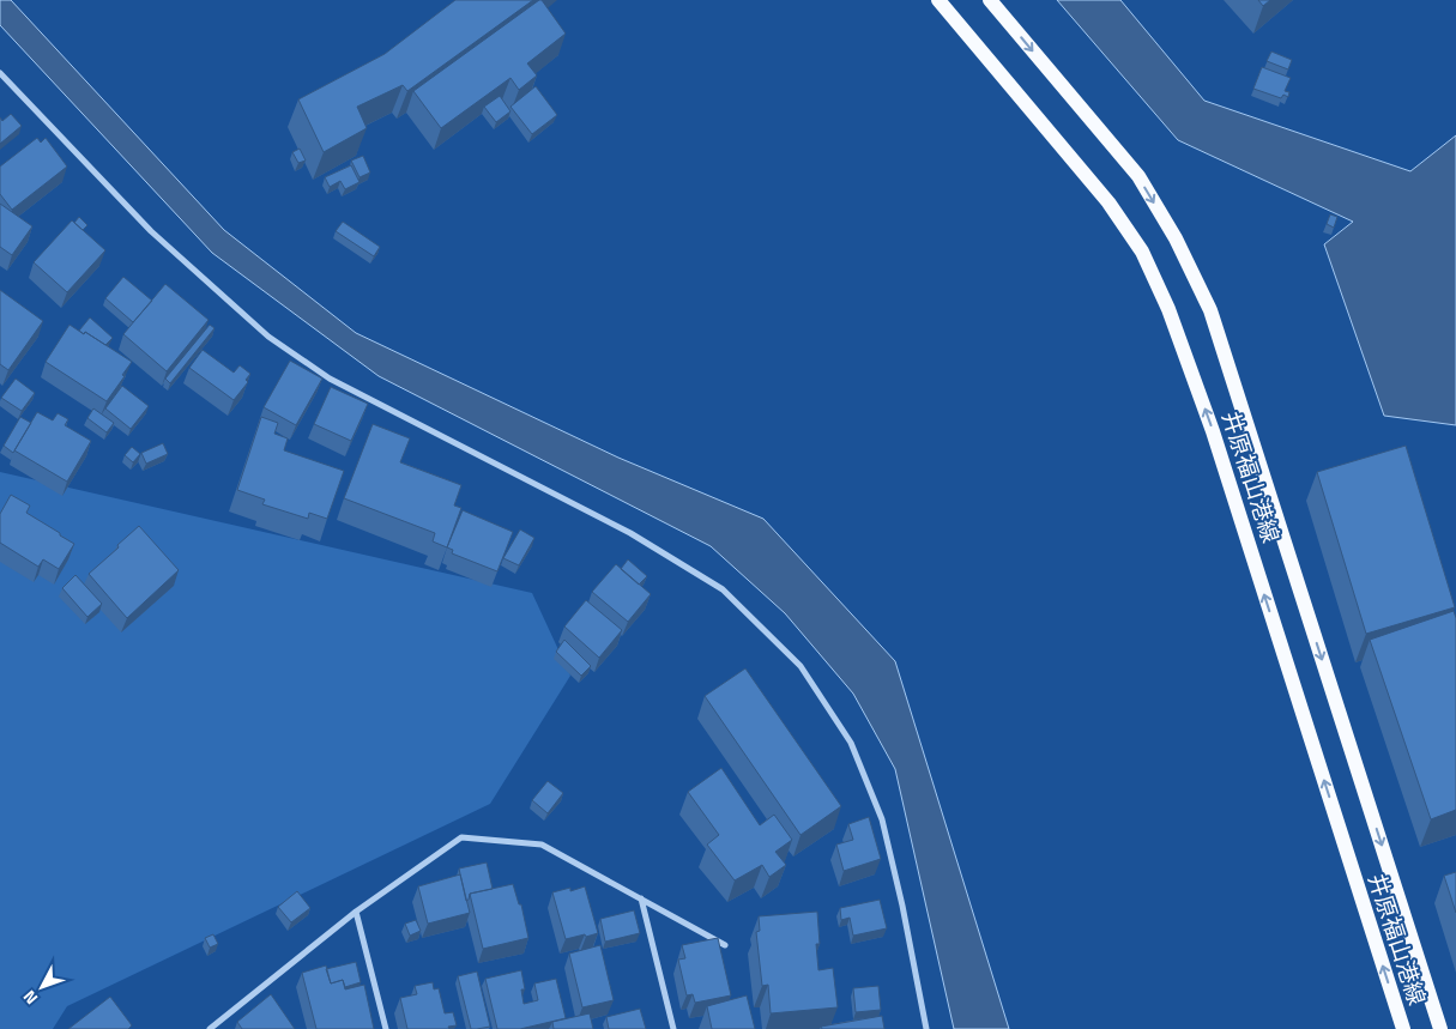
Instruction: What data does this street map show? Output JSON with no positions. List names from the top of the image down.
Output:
{
  "streets": {
    "main road": ["井原福山港線"]
  },
  "north": "bottom left"
}
